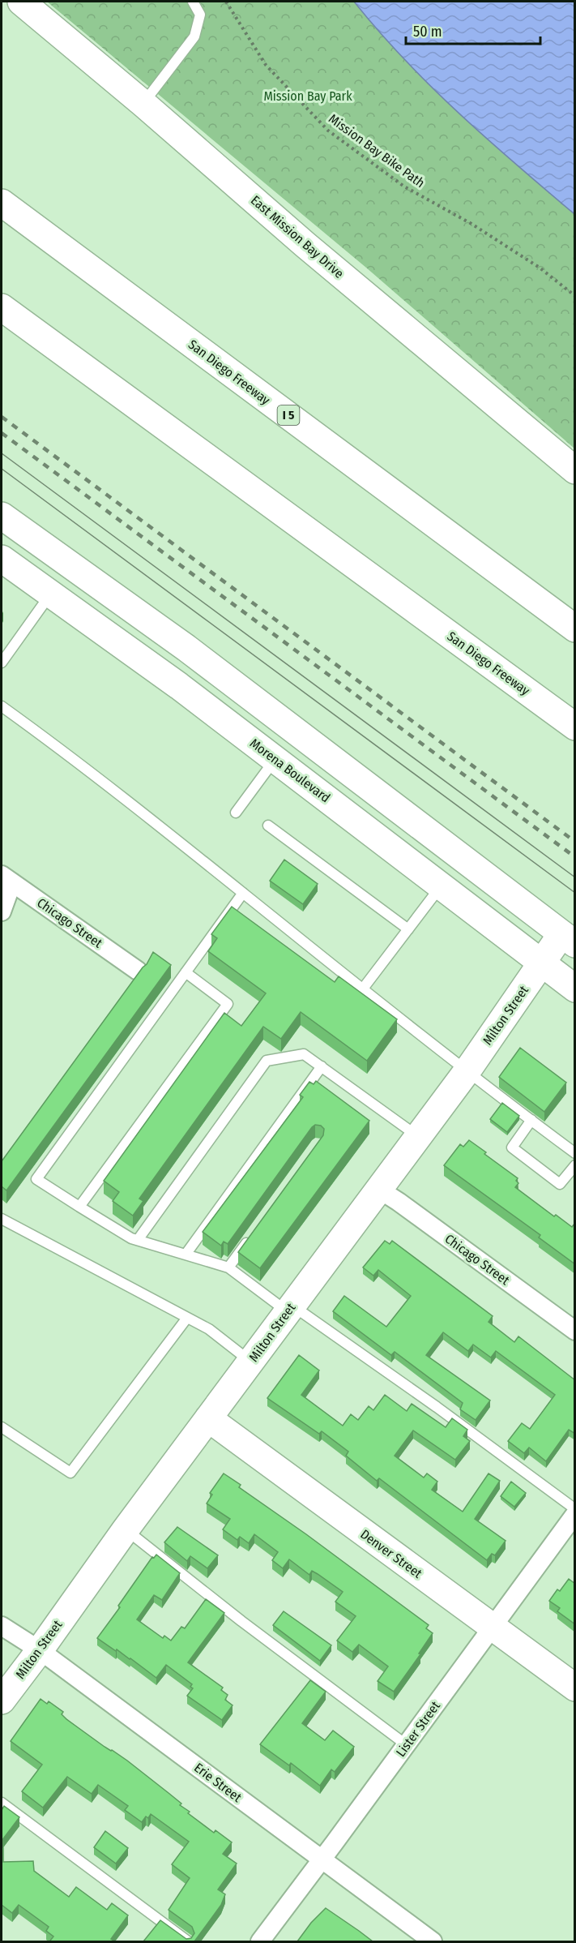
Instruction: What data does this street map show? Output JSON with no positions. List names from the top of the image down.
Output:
{
  "streets": {
    "main road": [
      "East Mission Bay Drive",
      "San Diego Freeway",
      "I 5",
      "Morena Boulevard",
      "Milton Street",
      "Denver Street"
    ],
    "street": ["Chicago Street", "Lister Street", "Erie Street"],
    "path": ["Mission Bay Bike Path"]
  },
  "crossings": [
    ["Morena Boulevard", "Milton Street"],
    ["Chicago Street", "Milton Street"],
    ["Milton Street", "Denver Street"],
    ["Milton Street", "Erie Street"],
    ["Denver Street", "Lister Street"],
    ["Lister Street", "Erie Street"]
  ],
  "parks": ["Mission Bay Park"],
  "scale_bar": "50 m"
}
